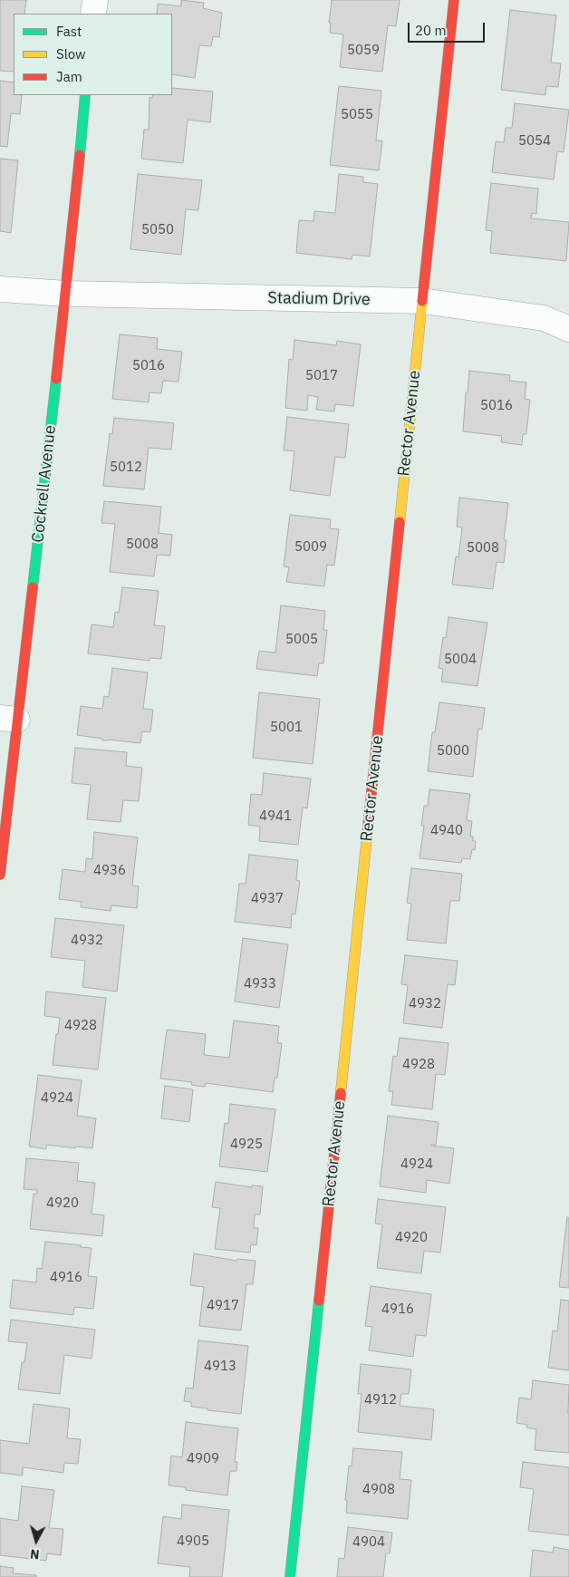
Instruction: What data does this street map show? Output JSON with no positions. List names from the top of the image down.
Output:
{
  "streets": {
    "street": ["Stadium Drive", "Rector Avenue", "Cockrell Avenue"]
  },
  "crossings": [
    ["Stadium Drive", "Rector Avenue"],
    ["Stadium Drive", "Cockrell Avenue"]
  ],
  "house_numbers": [
    "5059",
    "5055",
    "5054",
    "5050",
    "5016",
    "5017",
    "5016",
    "5012",
    "5008",
    "5009",
    "5008",
    "5005",
    "5004",
    "5001",
    "5000",
    "4941",
    "4940",
    "4936",
    "4937",
    "4932",
    "4933",
    "4932",
    "4928",
    "4928",
    "4924",
    "4925",
    "4924",
    "4920",
    "4920",
    "4916",
    "4917",
    "4916",
    "4913",
    "4912",
    "4909",
    "4908",
    "4905",
    "4904"
  ],
  "legend": ["Fast", "Slow", "Jam"],
  "scale_bar": "20 m",
  "north": "bottom"
}
